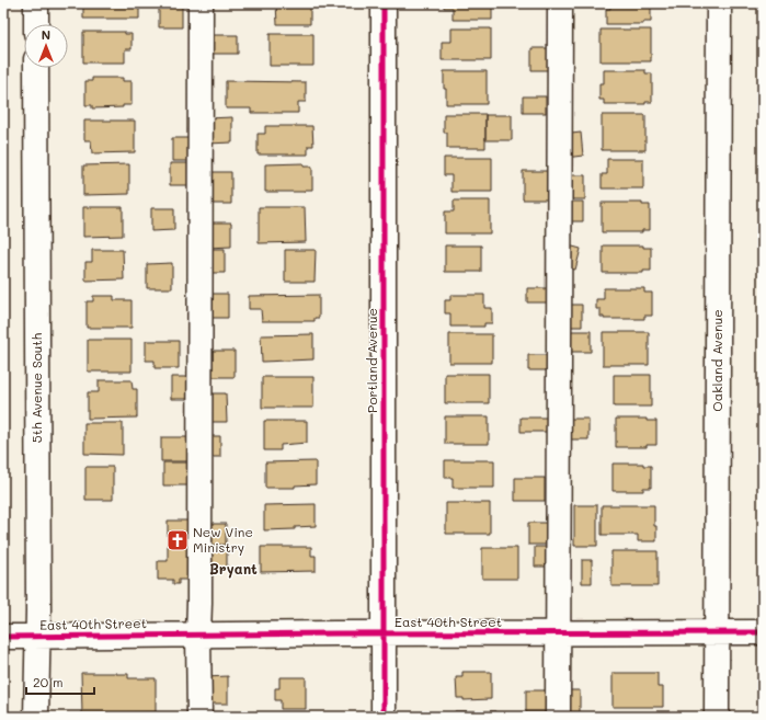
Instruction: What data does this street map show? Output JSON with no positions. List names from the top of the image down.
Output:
{
  "streets": {
    "street": [
      "Portland Avenue",
      "Oakland Avenue",
      "5th Avenue South",
      "East 40th Street"
    ]
  },
  "crossings": [
    ["Portland Avenue", "East 40th Street"],
    ["Oakland Avenue", "East 40th Street"],
    ["5th Avenue South", "East 40th Street"]
  ],
  "districts": ["Bryant"],
  "places": {
    "church": ["New Vine Ministry"]
  },
  "scale_bar": "20 m",
  "north": "top"
}
